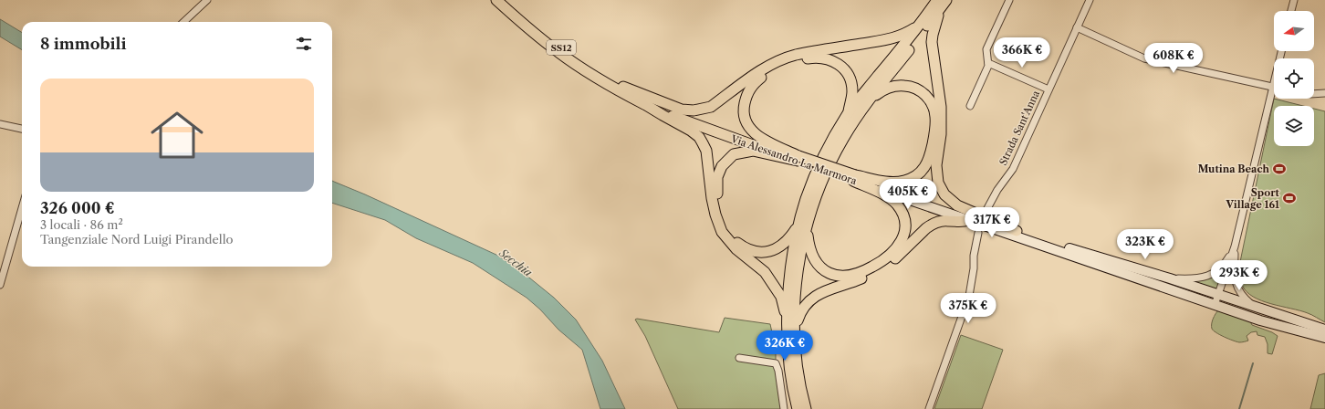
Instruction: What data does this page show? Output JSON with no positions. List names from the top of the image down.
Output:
{
  "streets": {
    "main road": ["SS12", "Via Alessandro La Marmora"],
    "street": ["Strada Sant'Anna"]
  },
  "water": ["Secchia"],
  "places": {
    "sports": ["Mutina Beach", "Sport Village 161"]
  },
  "north": "left",
  "page": {
    "heading": "8 immobili",
    "price": [
      "366K €",
      "608K €",
      "405K €",
      "317K €",
      "323K €",
      "293K €",
      "375K €",
      "326K €"
    ],
    "list": [
      {
        "name": "326 000 €",
        "note": "3 locali · 86 m² · Tangenziale Nord Luigi Pirandello"
      }
    ]
  }
}
